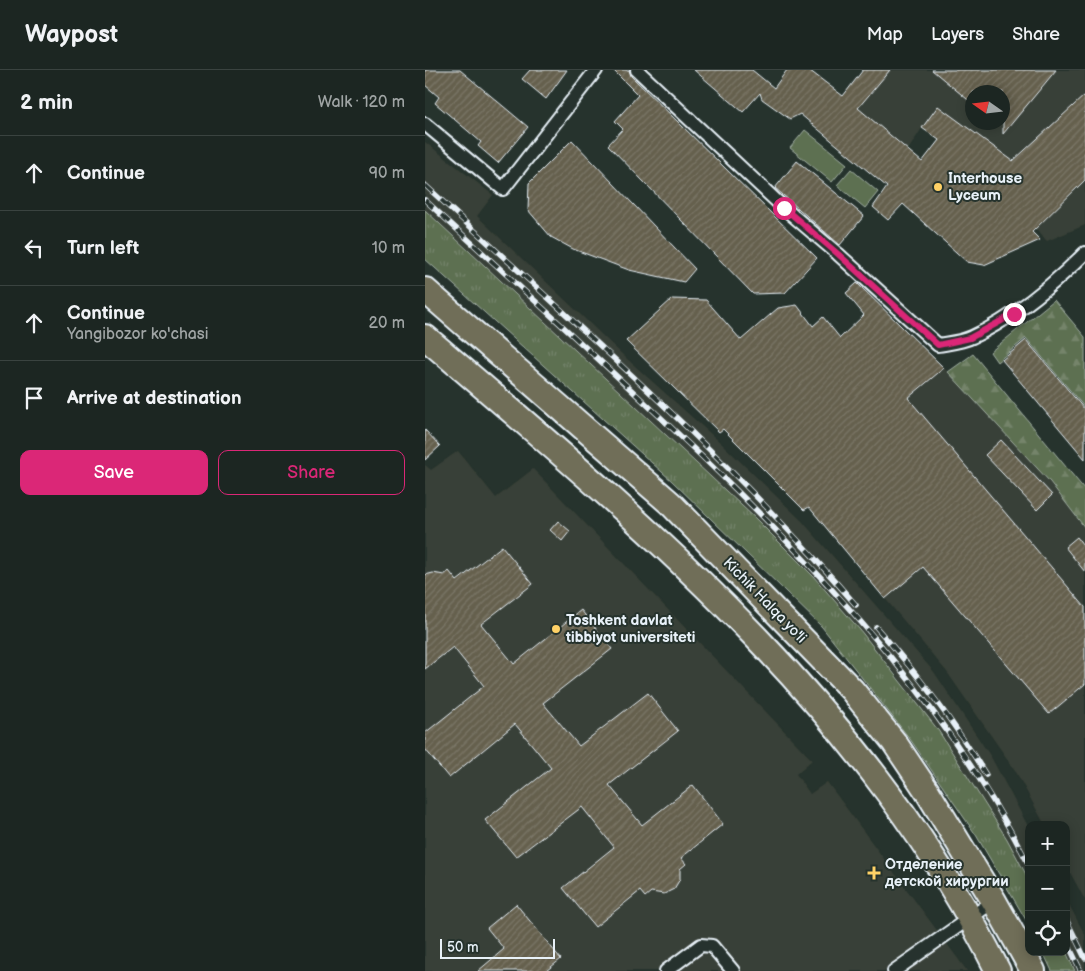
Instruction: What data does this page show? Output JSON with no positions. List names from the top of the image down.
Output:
{
  "streets": {
    "highway": ["Kichik Halqa yo'li"]
  },
  "places": {
    "other": ["Interhouse Lyceum", "Toshkent davlat tibbiyot universiteti"],
    "health": ["Отделение детской хирургии"]
  },
  "scale_bar": "50 m",
  "north": "left",
  "page": {
    "header": "Waypost",
    "nav": ["Map", "Layers", "Share"],
    "heading": ["2 min", "Walk · 120 m"],
    "list": [
      ["Continue", "90 m"],
      ["Turn left", "10 m"],
      ["Continue", "Yangibozor ko'chasi", "20 m"],
      "Arrive at destination"
    ],
    "buttons": ["Save", "Share"],
    "map_buttons": ["+", "−"],
    "scale": "50 m"
  }
}
